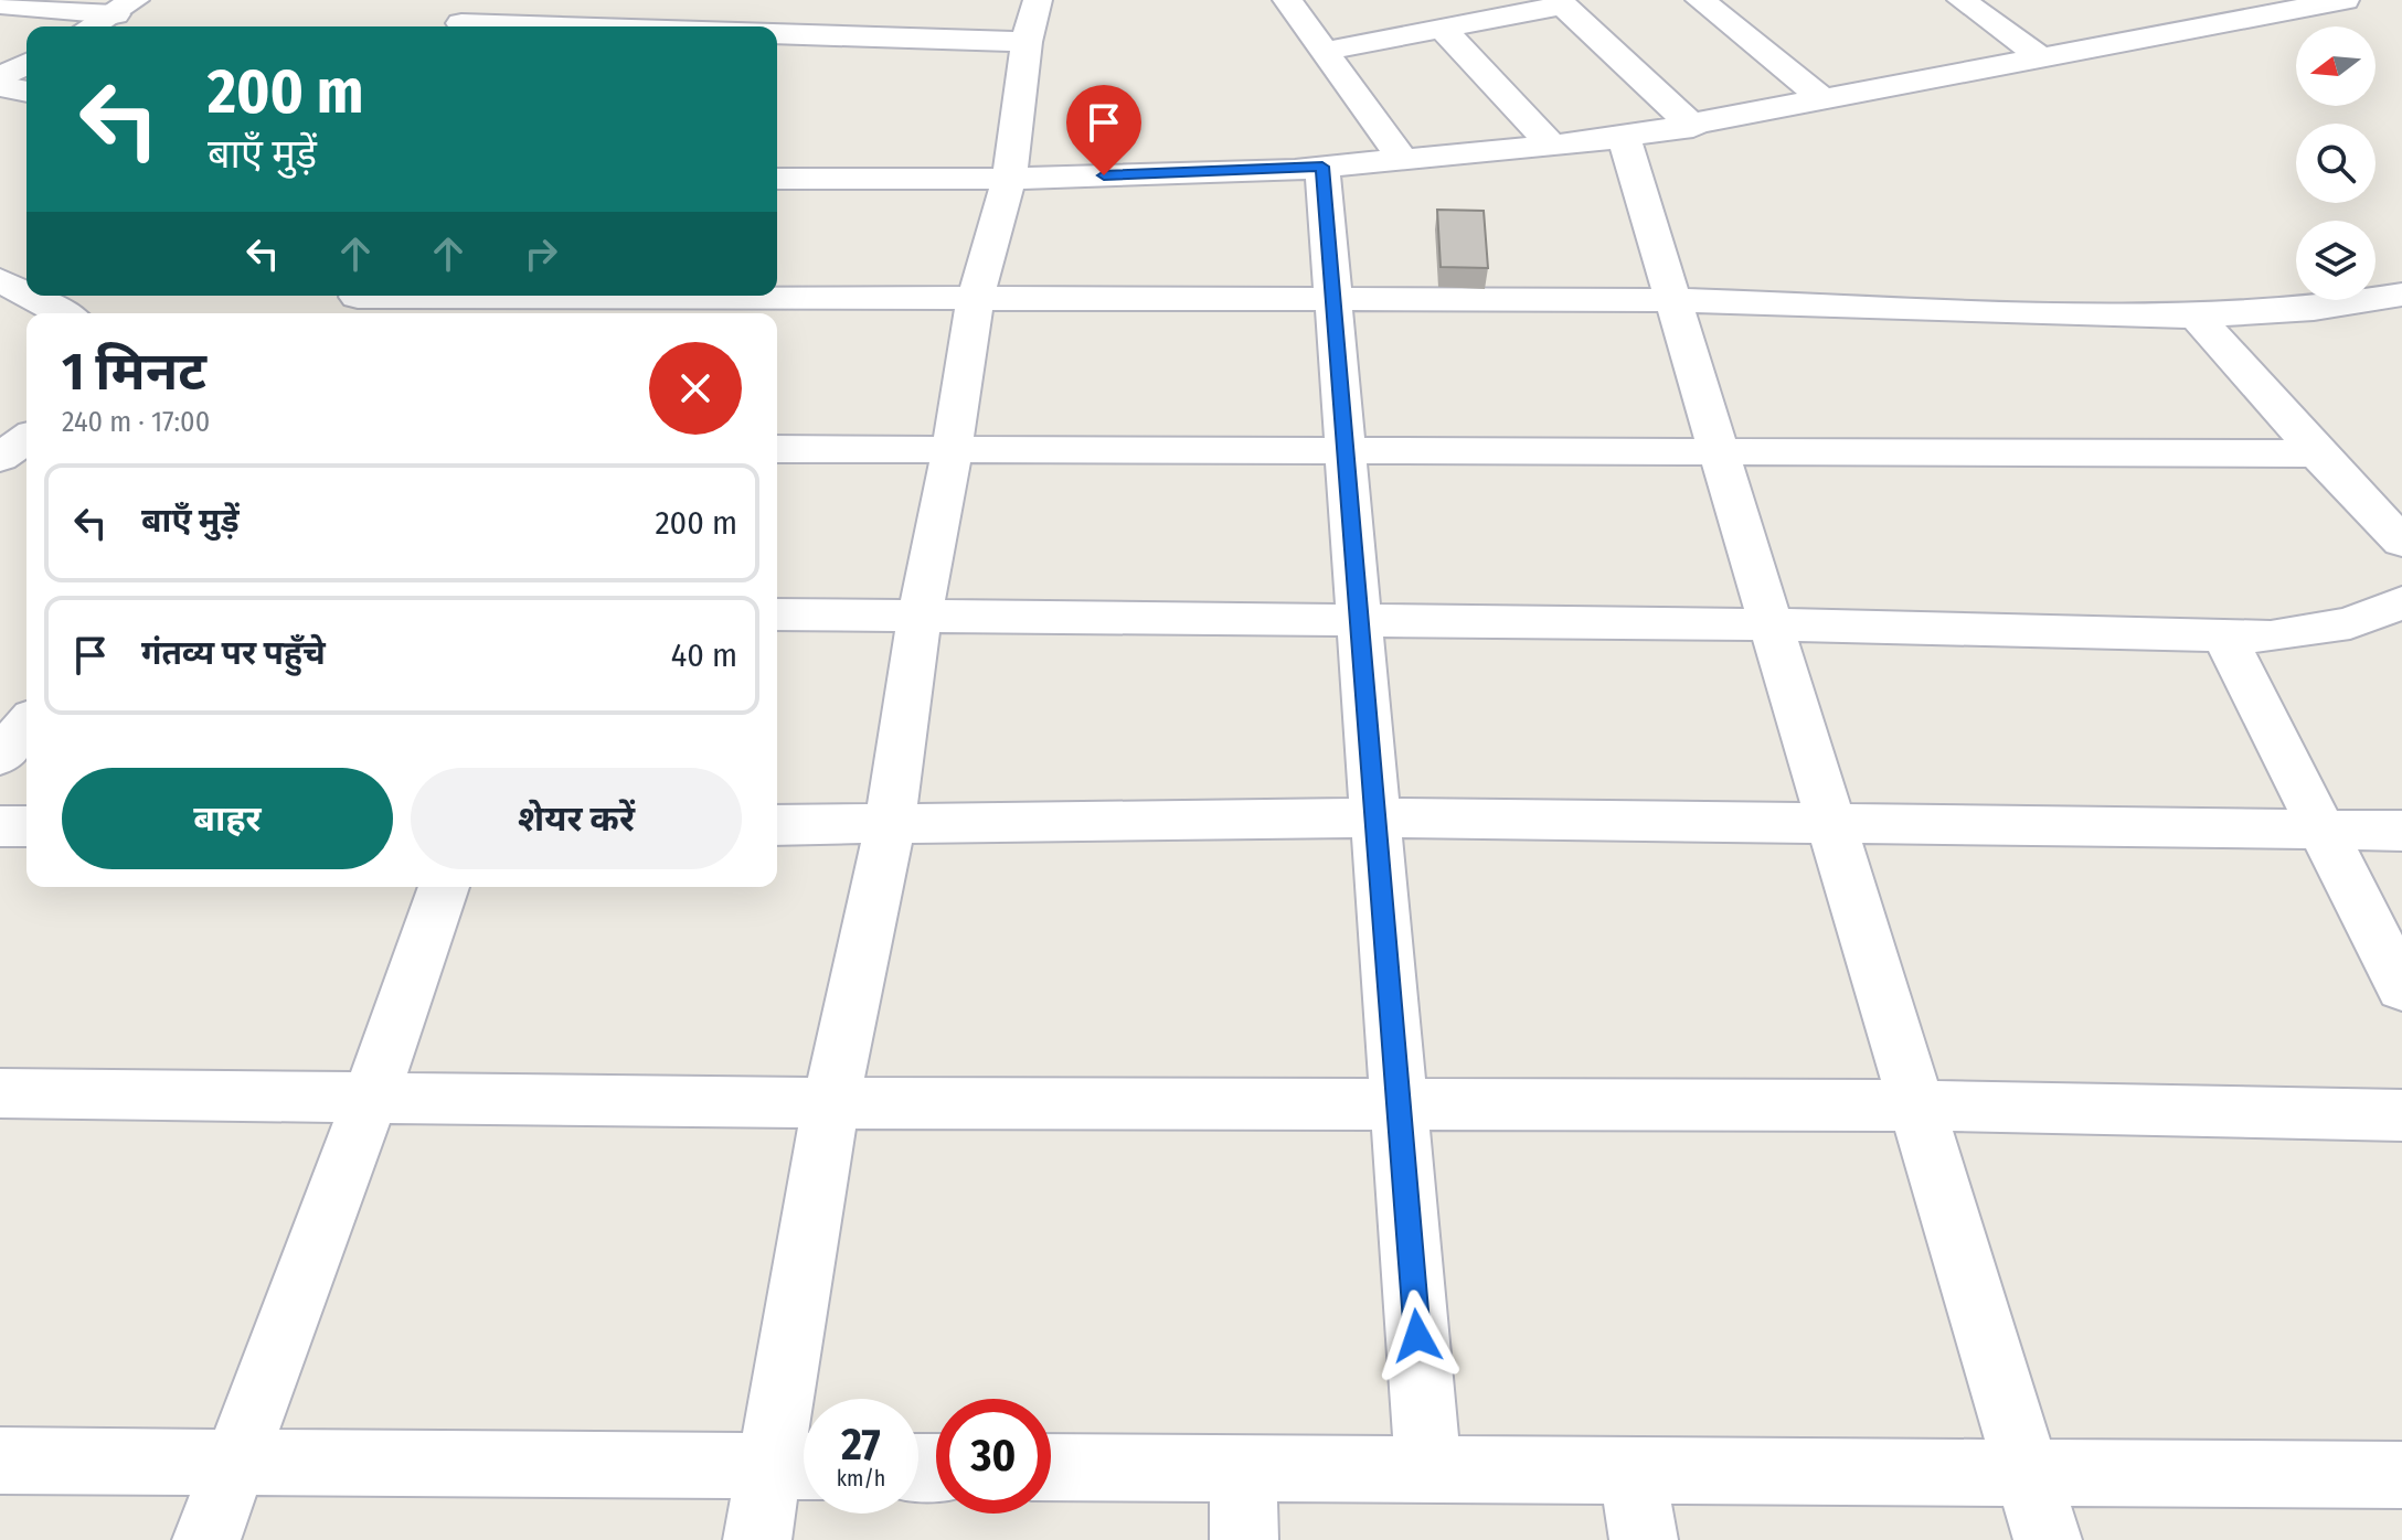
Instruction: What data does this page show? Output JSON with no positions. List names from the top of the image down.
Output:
{
  "north": "left",
  "page": {
    "turn": ["200 m", "बाएँ मुड़ें"],
    "heading": ["1 मिनट", "240 m · 17:00"],
    "list": [
      {
        "name": "बाएँ मुड़ें",
        "value": "200 m"
      },
      {
        "name": "गंतव्य पर पहुँचे",
        "value": "40 m"
      }
    ],
    "buttons": ["बाहर", "शेयर करें"],
    "speed": "27 km/h",
    "limit": "30"
  }
}
